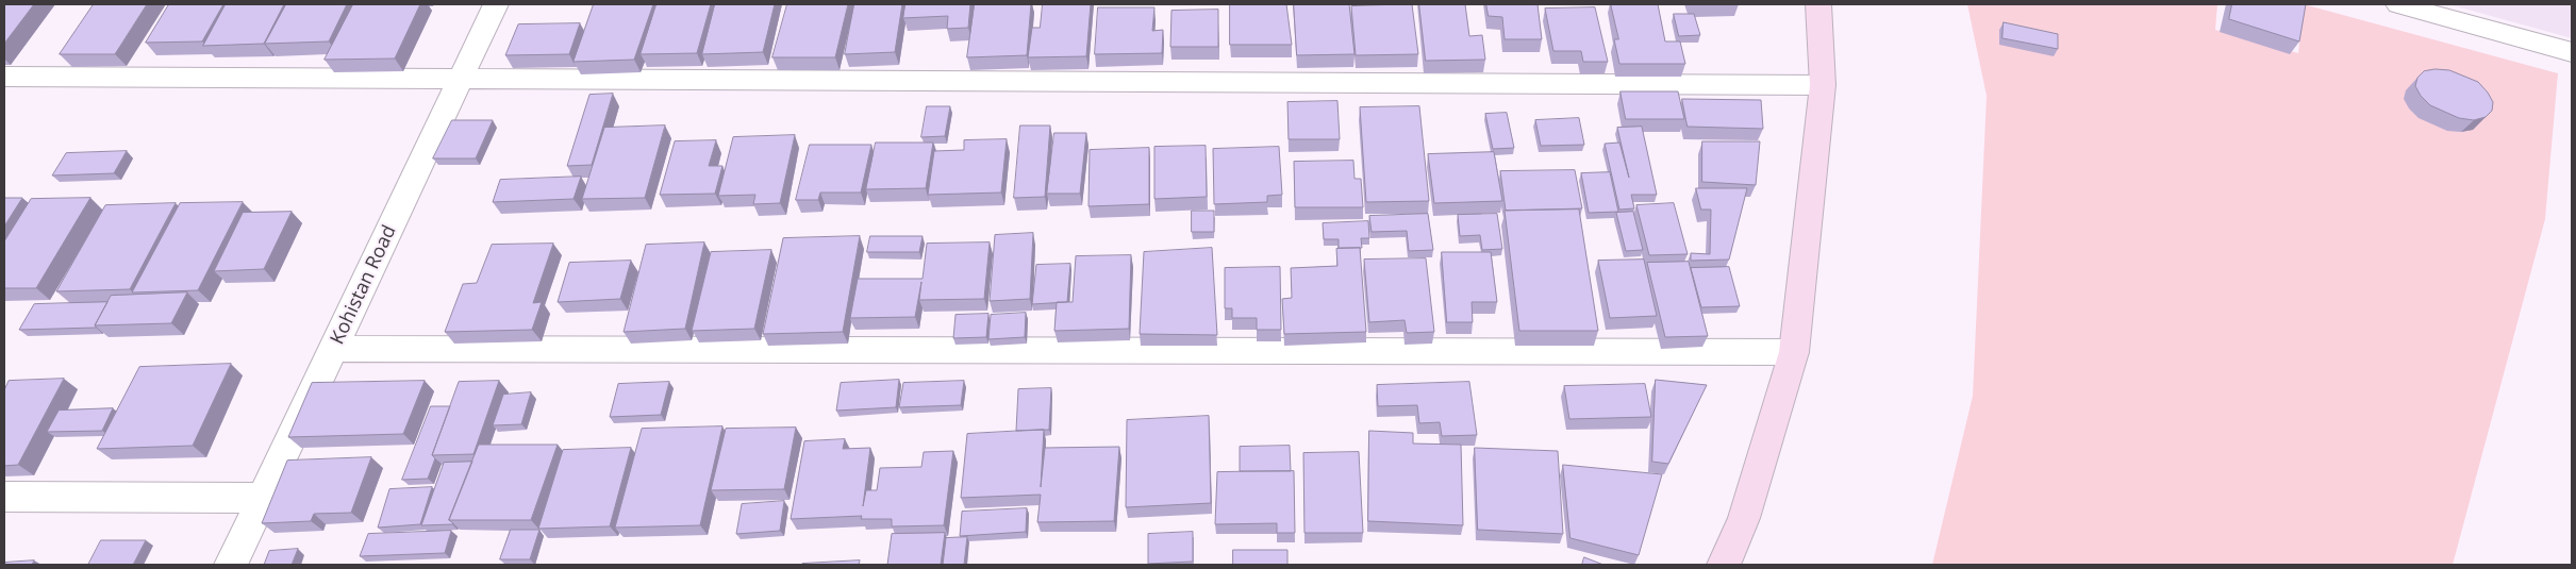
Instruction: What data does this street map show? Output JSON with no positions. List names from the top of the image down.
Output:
{
  "streets": {
    "street": ["Kohistan Road"]
  }
}
